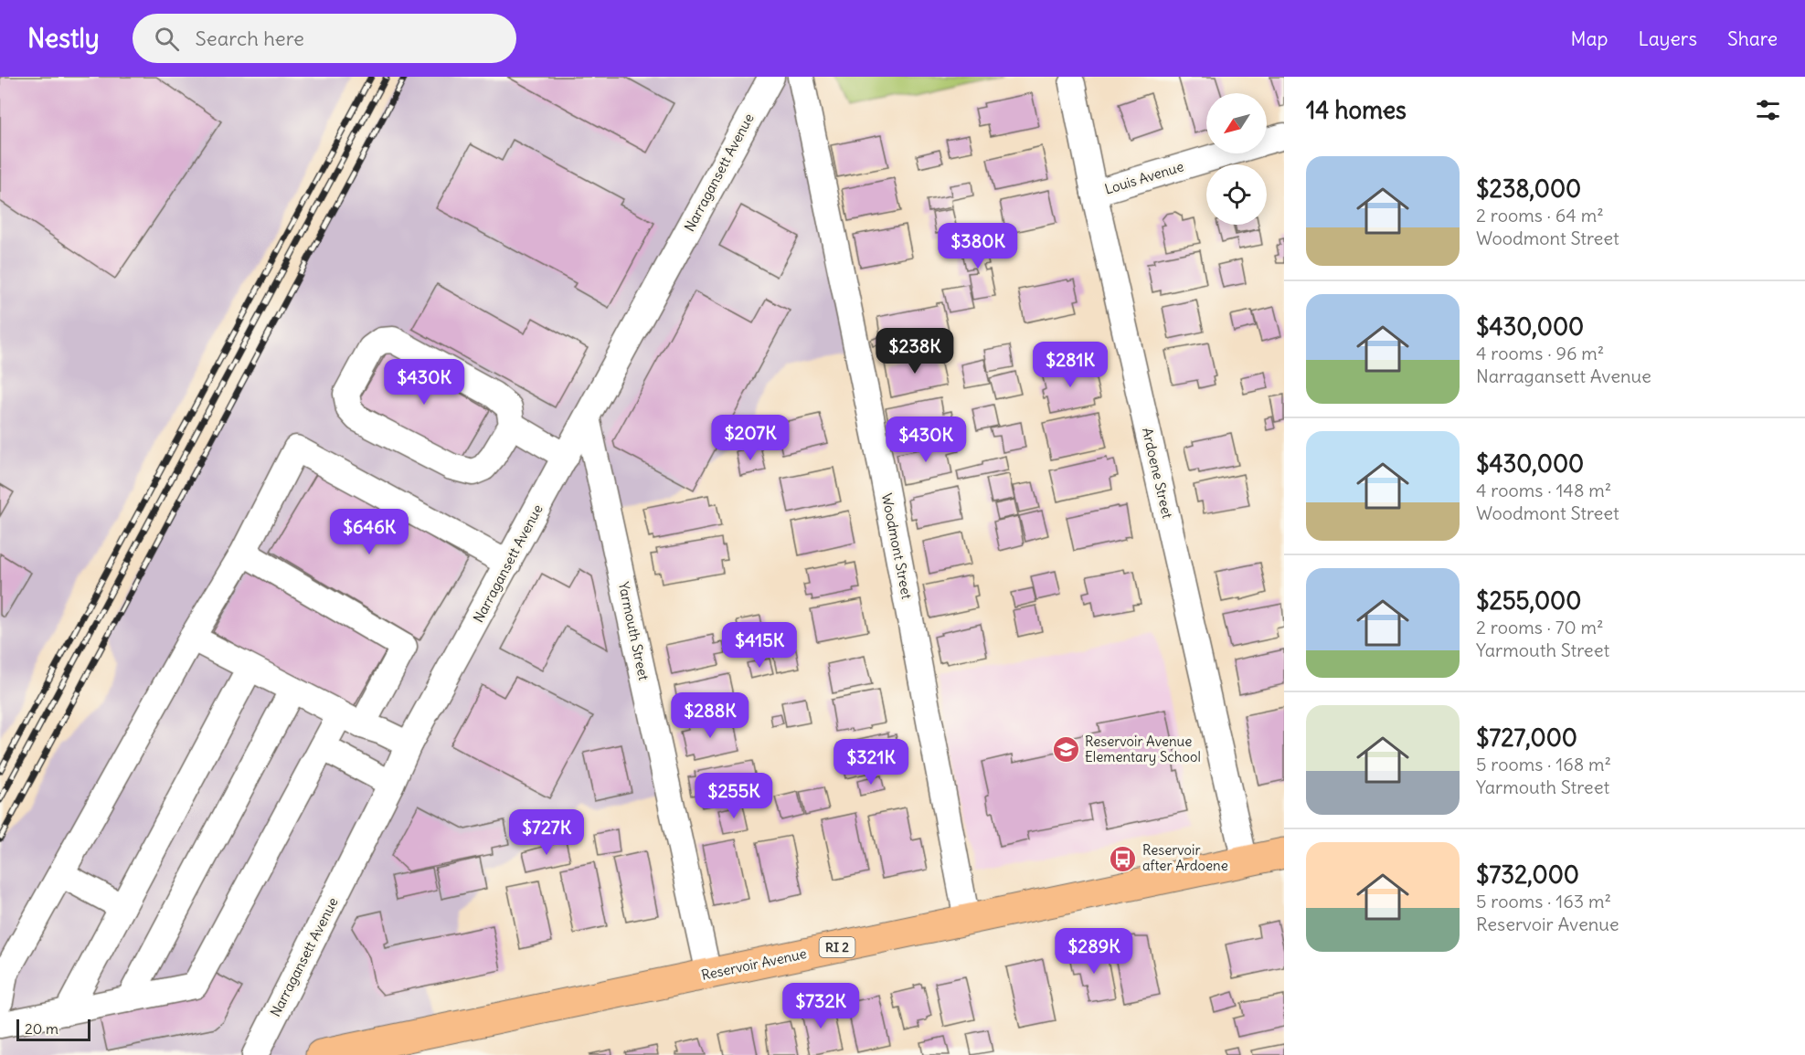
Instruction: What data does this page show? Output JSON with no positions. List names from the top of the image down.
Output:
{
  "streets": {
    "main road": ["RI 2", "Reservoir Avenue"],
    "street": [
      "Narragansett Avenue",
      "Louis Avenue",
      "Ardoene Street",
      "Woodmont Street",
      "Yarmouth Street"
    ]
  },
  "crossings": [
    ["Narragansett Avenue", "Yarmouth Street"],
    ["Louis Avenue", "Ardoene Street"],
    ["Ardoene Street", "Reservoir Avenue"],
    ["Woodmont Street", "Reservoir Avenue"],
    ["Yarmouth Street", "Reservoir Avenue"]
  ],
  "places": {
    "school or university": ["Reservoir Avenue Elementary School"],
    "bus stop": ["Reservoir after Ardoene"]
  },
  "scale_bar": "20 m",
  "north": "bottom left",
  "page": {
    "header": "Nestly",
    "search": "Search here",
    "nav": ["Map", "Layers", "Share"],
    "heading": "14 homes",
    "list": [
      {
        "name": "$238,000",
        "note": "2 rooms · 64 m² · Woodmont Street"
      },
      {
        "name": "$430,000",
        "note": "4 rooms · 96 m² · Narragansett Avenue"
      },
      {
        "name": "$430,000",
        "note": "4 rooms · 148 m² · Woodmont Street"
      },
      {
        "name": "$255,000",
        "note": "2 rooms · 70 m² · Yarmouth Street"
      },
      {
        "name": "$727,000",
        "note": "5 rooms · 168 m² · Yarmouth Street"
      },
      {
        "name": "$732,000",
        "note": "5 rooms · 163 m² · Reservoir Avenue"
      }
    ],
    "price": [
      "$380K",
      "$238K",
      "$281K",
      "$430K",
      "$207K",
      "$430K",
      "$646K",
      "$415K",
      "$288K",
      "$321K",
      "$255K",
      "$727K",
      "$289K",
      "$732K"
    ],
    "scale": "20 m"
  }
}
